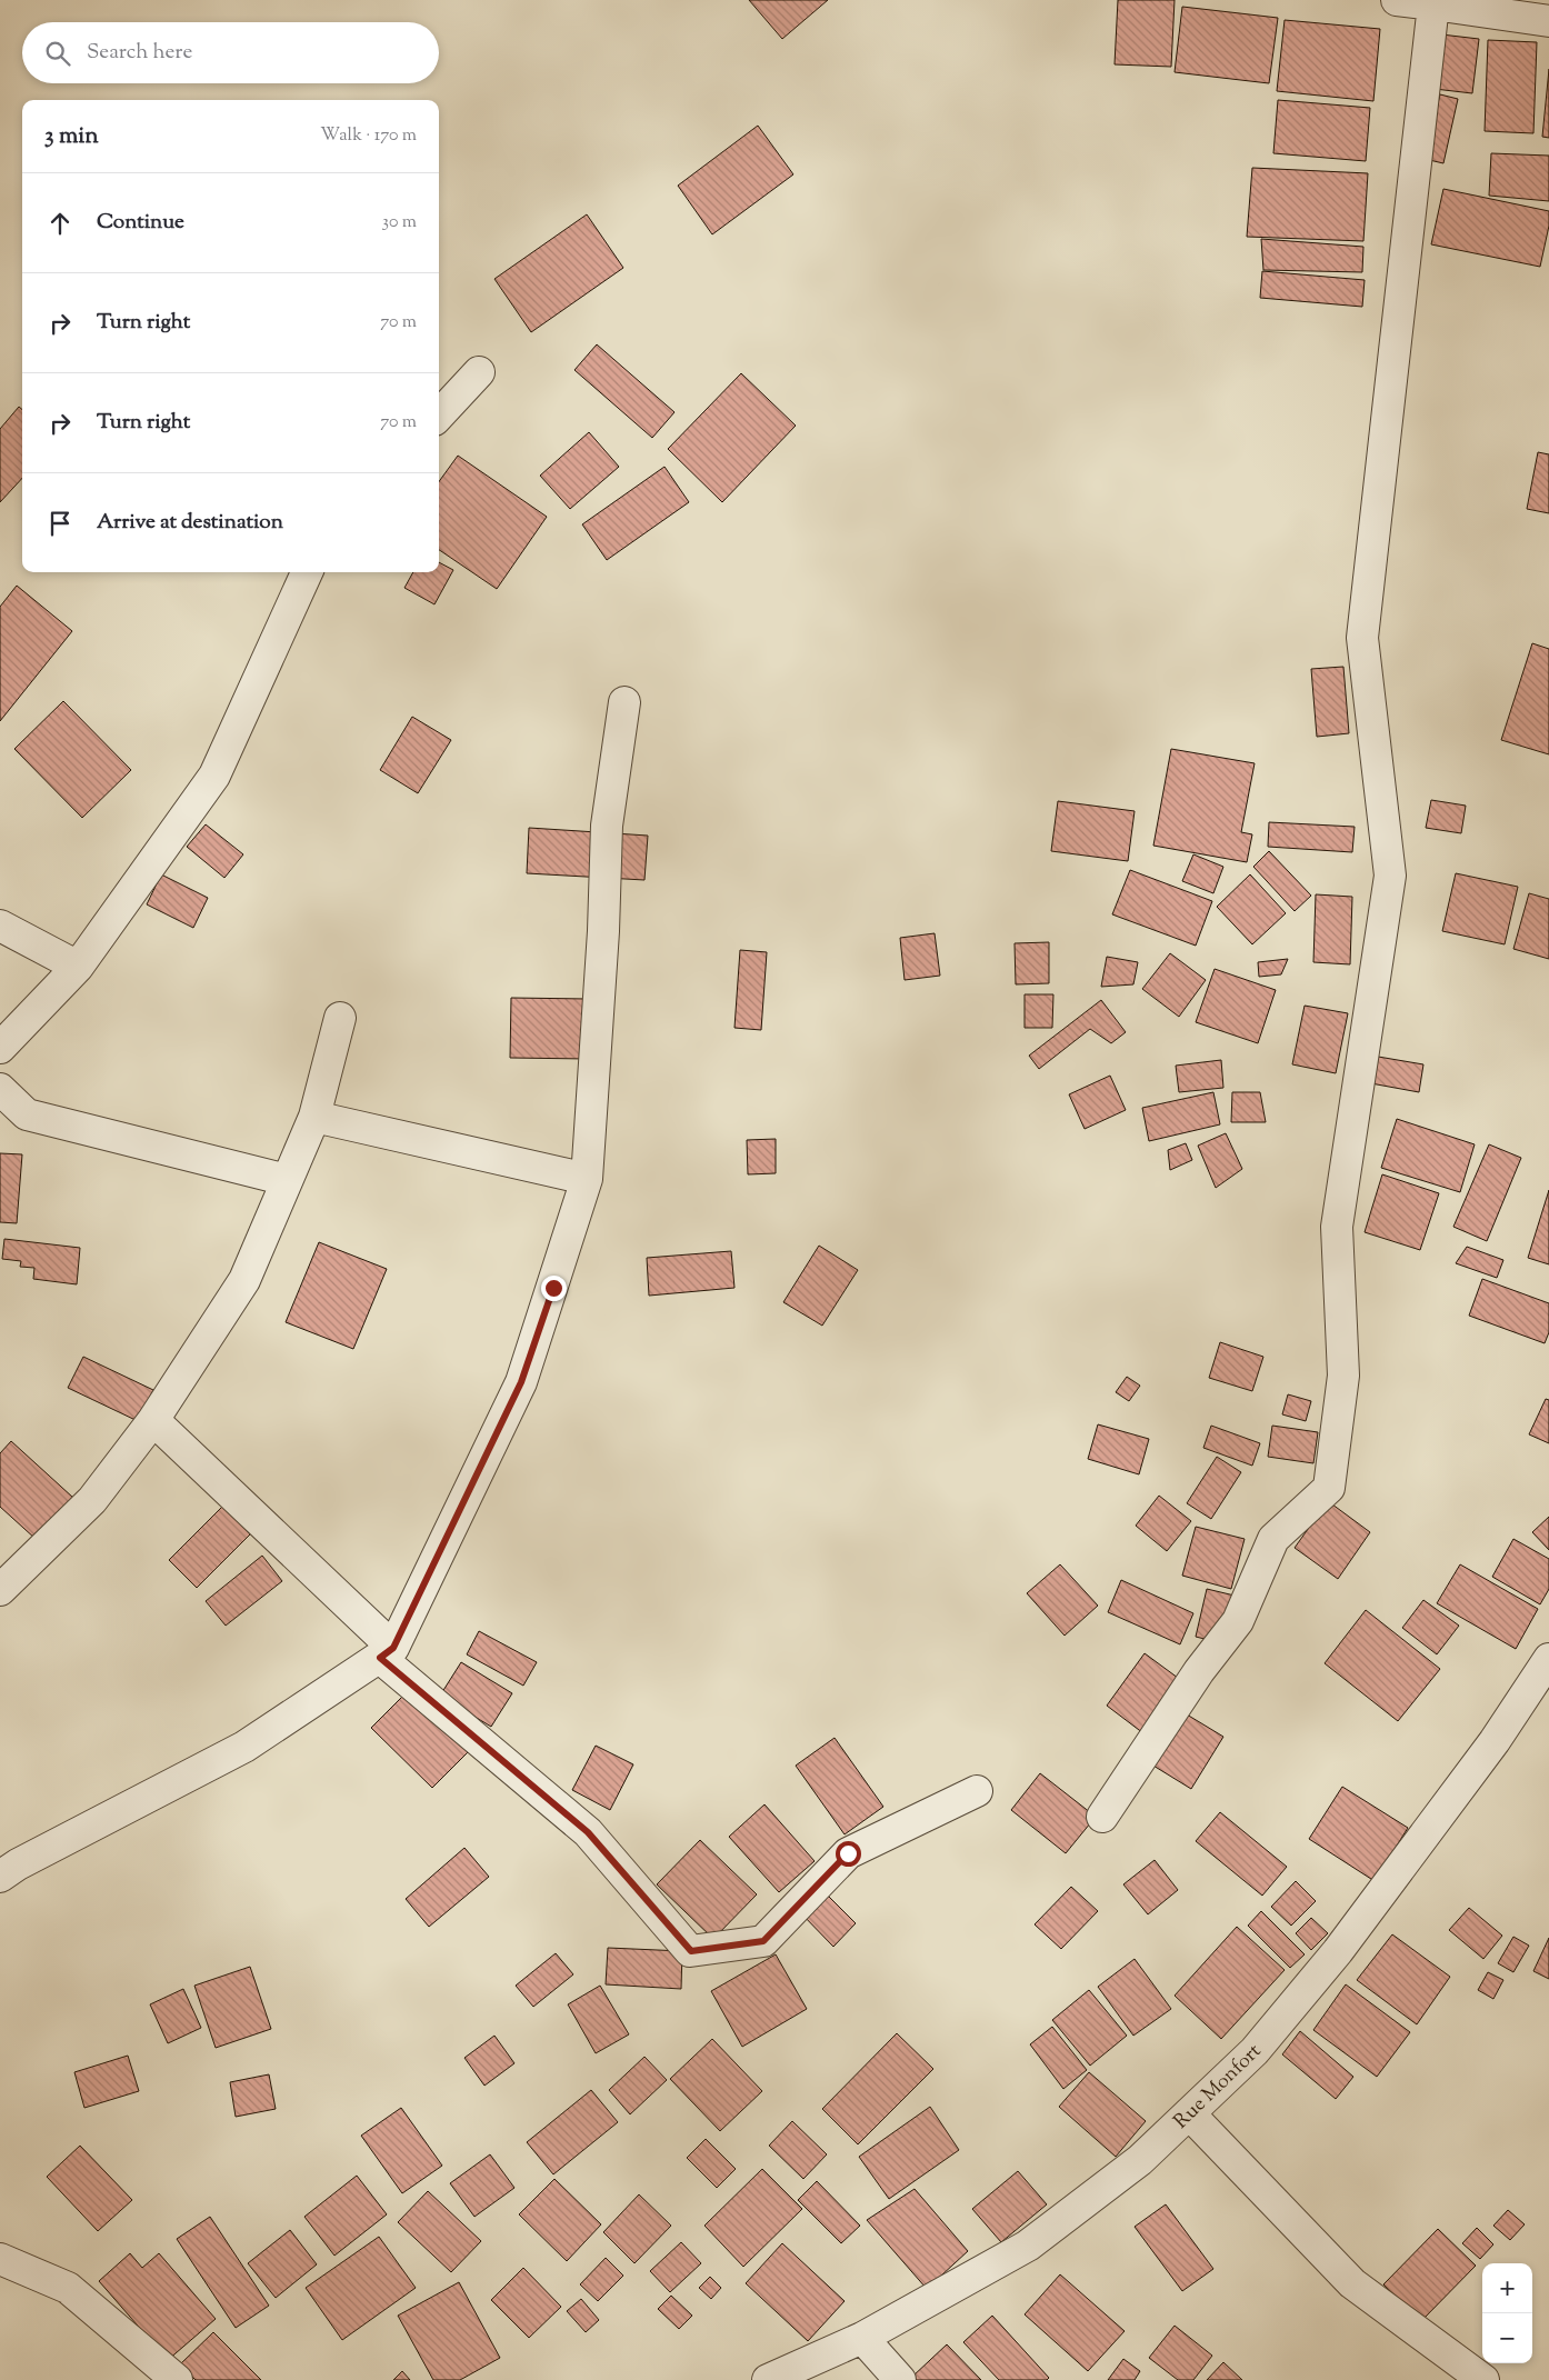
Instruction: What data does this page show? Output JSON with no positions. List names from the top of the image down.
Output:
{
  "streets": {
    "street": ["Rue Monfort"]
  },
  "page": {
    "search": "Search here",
    "heading": ["3 min", "Walk · 170 m"],
    "list": [
      ["Continue", "30 m"],
      ["Turn right", "70 m"],
      ["Turn right", "70 m"],
      "Arrive at destination"
    ],
    "map_buttons": ["+", "−"]
  }
}
